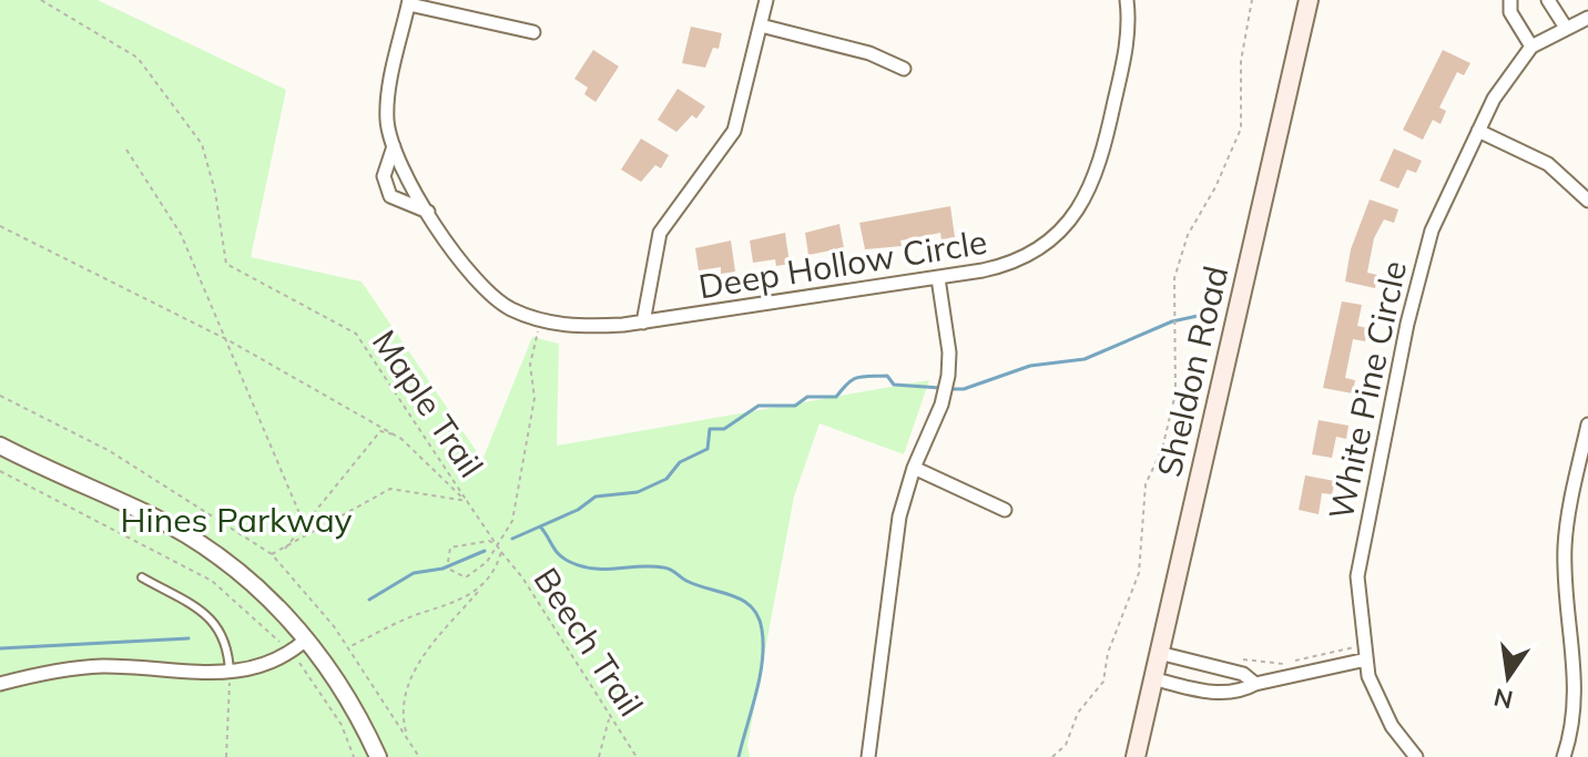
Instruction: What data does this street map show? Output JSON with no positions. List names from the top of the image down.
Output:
{
  "streets": {
    "main road": ["Sheldon Road"],
    "street": ["Deep Hollow Circle", "White Pine Circle"],
    "path": ["Maple Trail", "Beech Trail"]
  },
  "crossings": [
    ["Maple Trail", "Beech Trail"]
  ],
  "parks": ["Hines Parkway"],
  "north": "bottom"
}
